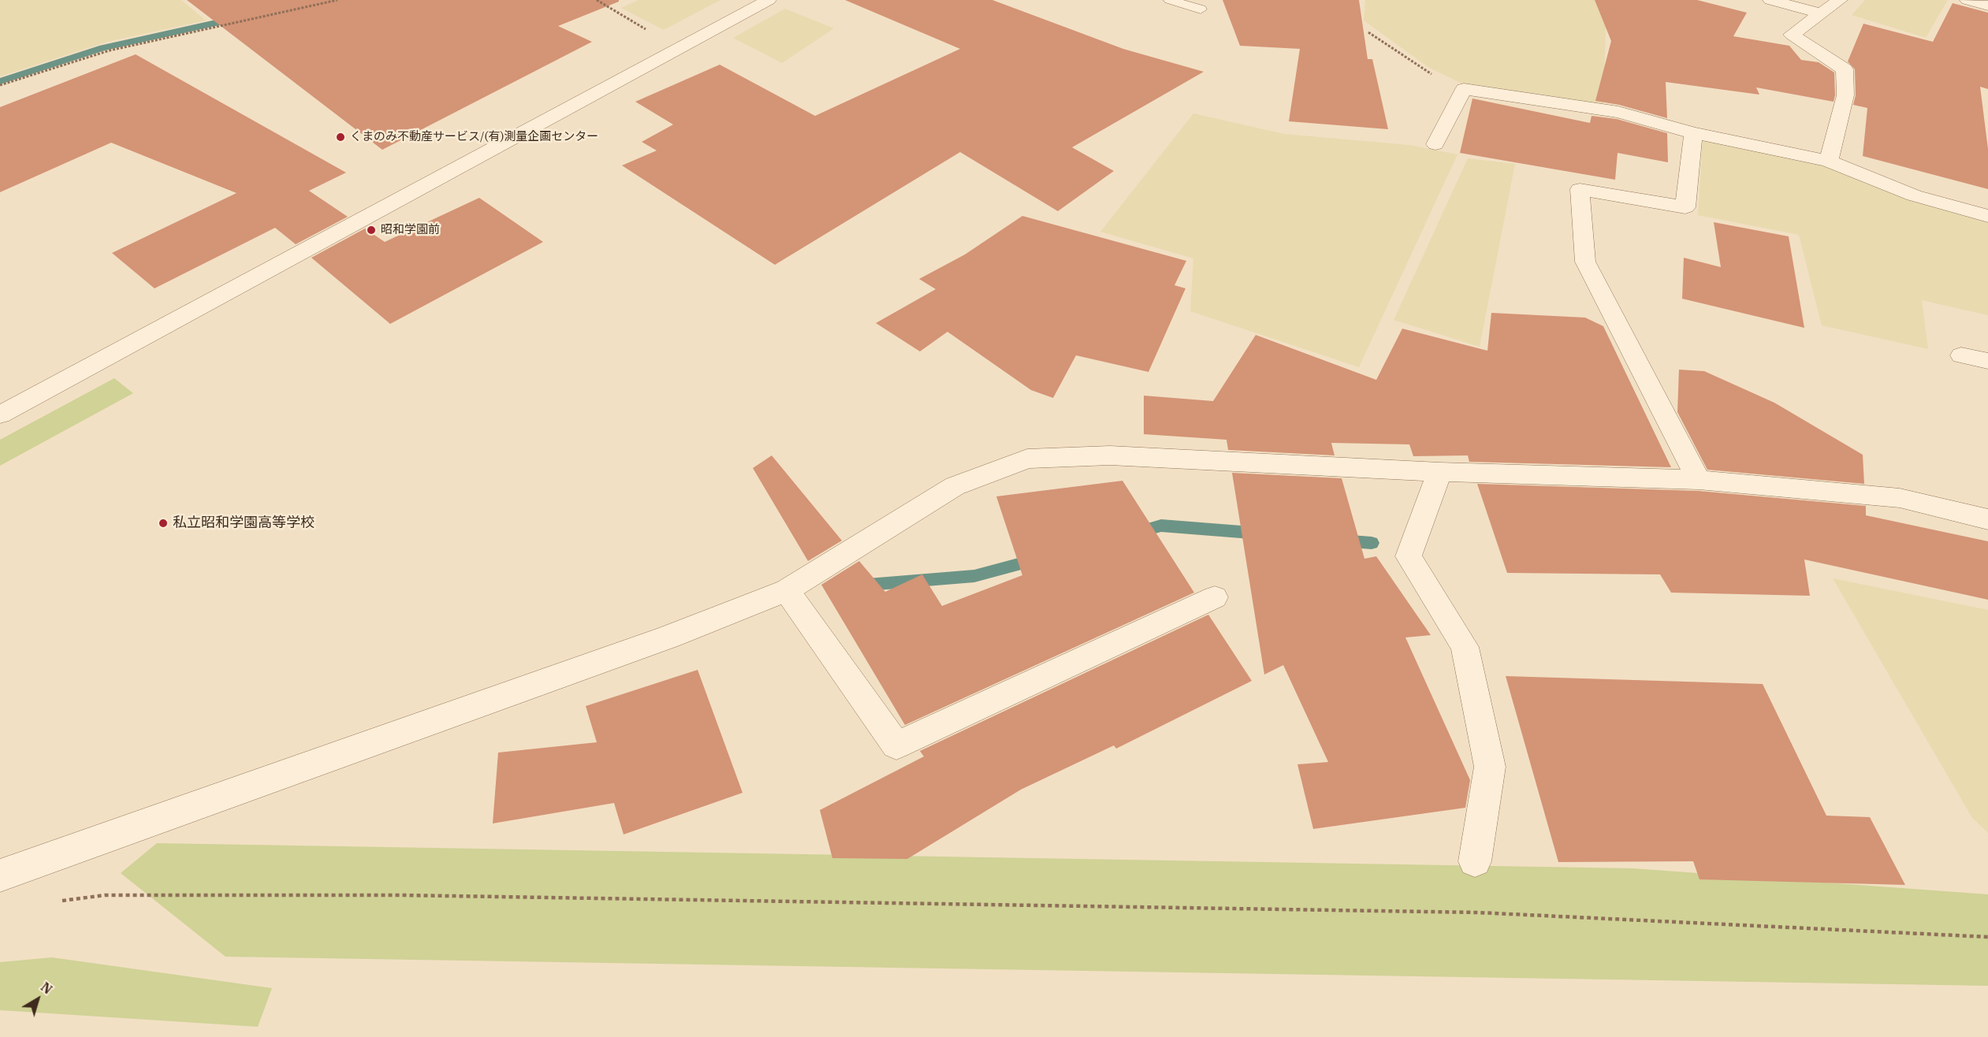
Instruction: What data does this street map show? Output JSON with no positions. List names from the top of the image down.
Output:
{
  "places": ["くまのみ不動産サービス/(有)測量企画センター", "昭和学園前", "私立昭和学園高等学校"],
  "north": "top right"
}
